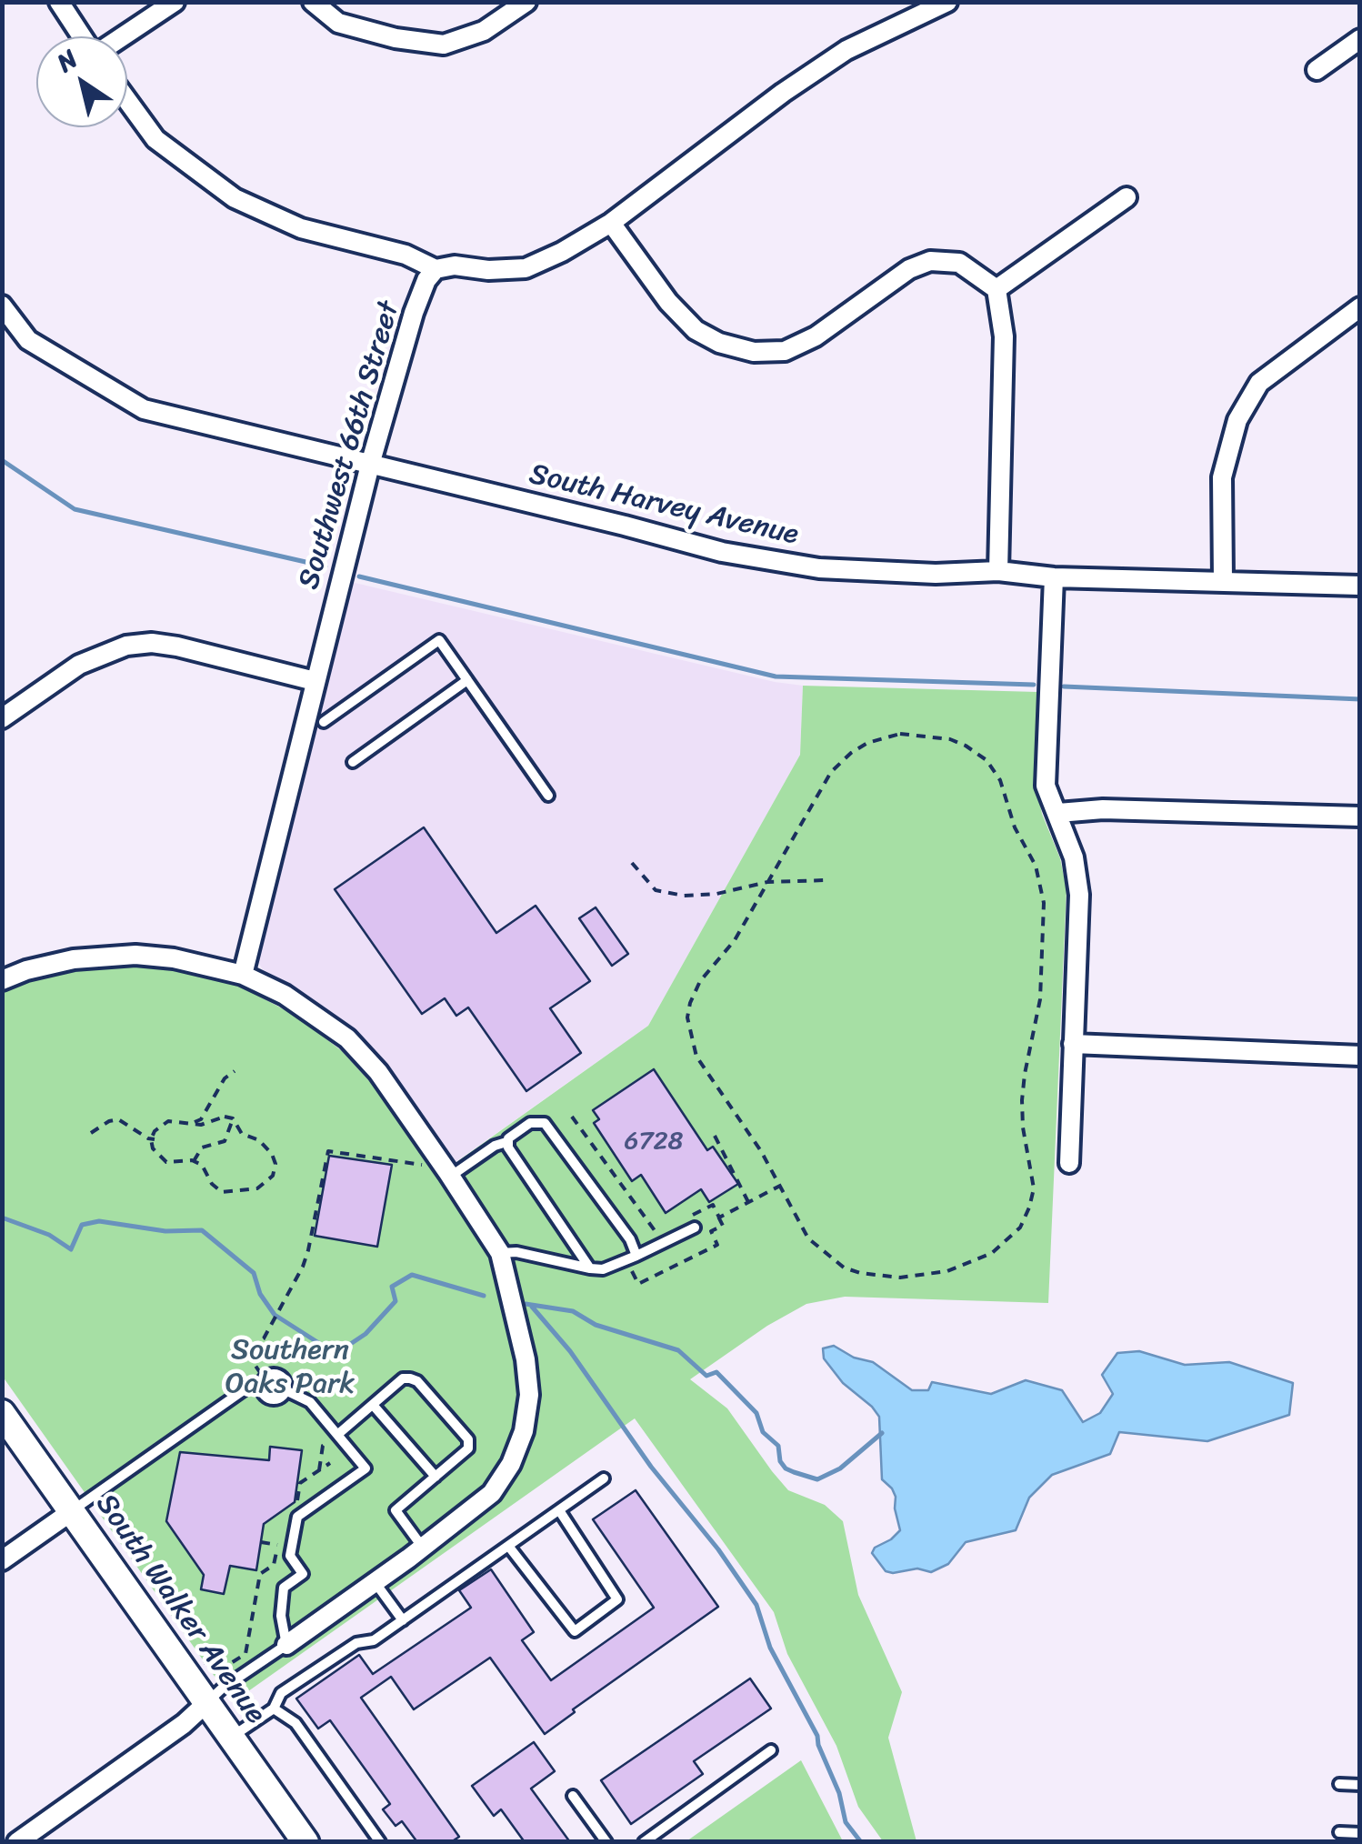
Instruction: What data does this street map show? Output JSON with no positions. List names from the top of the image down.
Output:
{
  "streets": {
    "main road": ["South Walker Avenue"],
    "street": ["Southwest 66th Street", "South Harvey Avenue"]
  },
  "crossings": [
    ["Southwest 66th Street", "South Harvey Avenue"]
  ],
  "parks": ["Southern Oaks Park"],
  "house_numbers": ["6728"],
  "north": "top left"
}
